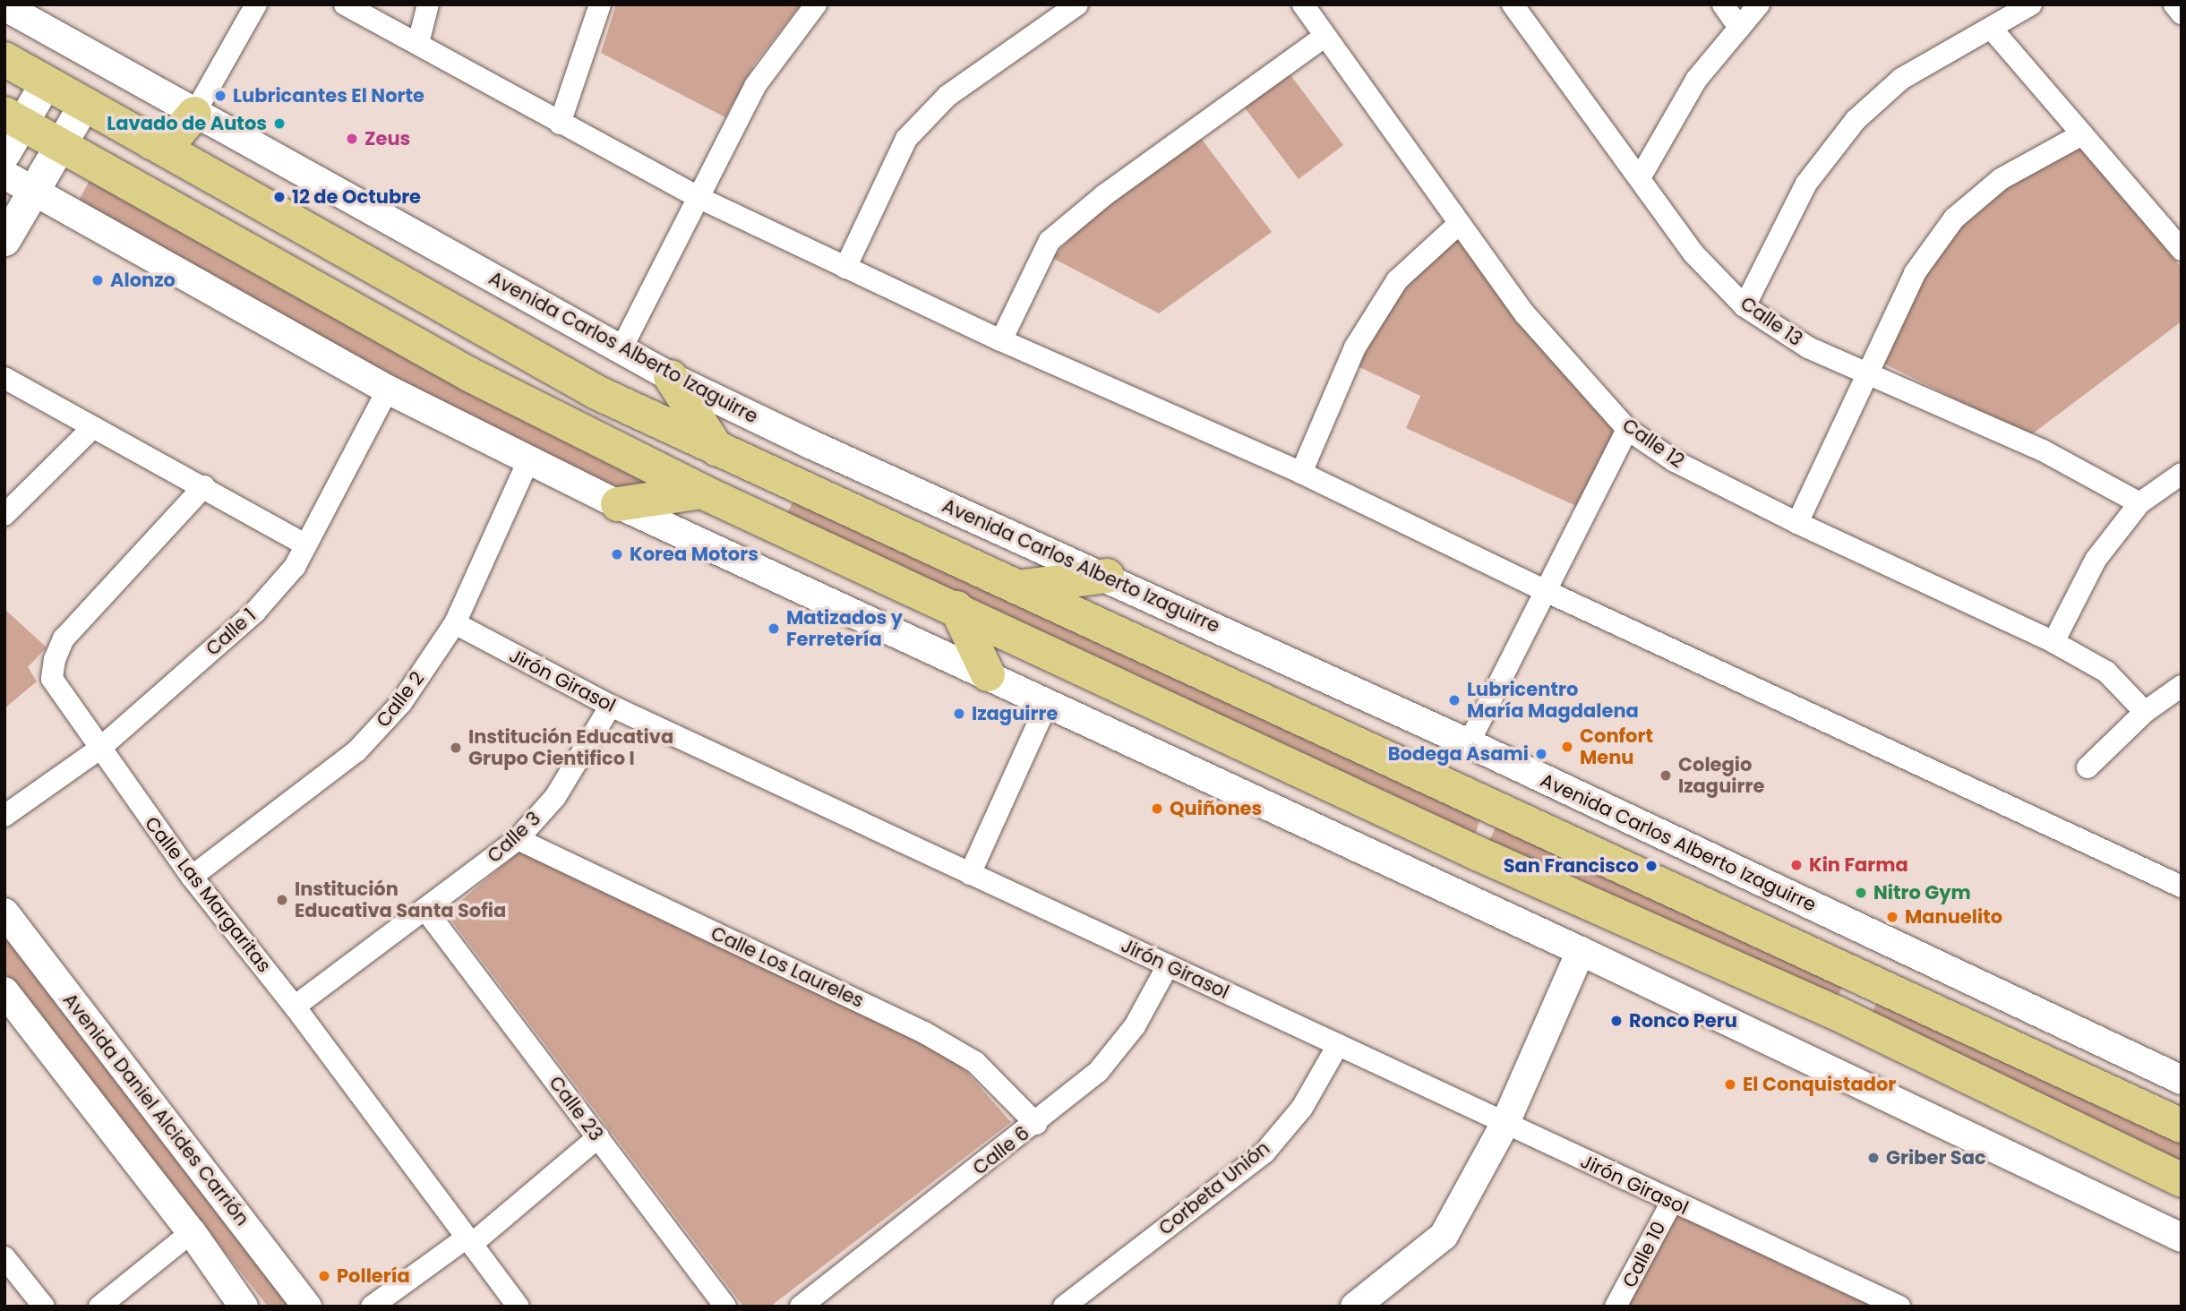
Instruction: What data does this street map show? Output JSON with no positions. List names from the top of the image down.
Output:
{
  "streets": {
    "street": [
      "Calle 13",
      "Avenida Carlos Alberto Izaguirre",
      "Calle 12",
      "Calle 1",
      "Jirón Girasol",
      "Calle 2",
      "Calle 3",
      "Calle Las Margaritas",
      "Calle Los Laureles",
      "Calle 23",
      "Avenida Daniel Alcides Carrión",
      "Calle 6",
      "Corbeta Unión",
      "Calle 10"
    ]
  },
  "crossings": [
    ["Calle 1", "Calle Las Margaritas"],
    ["Jirón Girasol", "Calle 2"],
    ["Jirón Girasol", "Calle 3"],
    ["Jirón Girasol", "Calle 6"],
    ["Jirón Girasol", "Corbeta Unión"],
    ["Jirón Girasol", "Calle 10"],
    ["Calle 2", "Calle Las Margaritas"],
    ["Calle 3", "Calle Las Margaritas"],
    ["Calle 3", "Calle Los Laureles"],
    ["Calle 3", "Calle 23"],
    ["Calle Los Laureles", "Calle 6"]
  ],
  "places": [
    "Lubricantes El Norte",
    "Lavado de Autos",
    "Zeus",
    "12 de Octubre",
    "Alonzo",
    "Korea Motors",
    "Matizados y Ferretería",
    "Lubricentro María Magdalena",
    "Izaguirre",
    "Confort Menu",
    "Institución Educativa Grupo Cientifico I",
    "Bodega Asami",
    "Colegio Izaguirre",
    "Quiñones",
    "Kin Farma",
    "San Francisco",
    "Nitro Gym",
    "Institución Educativa Santa Sofia",
    "Manuelito",
    "Ronco Peru",
    "El Conquistador",
    "Griber Sac",
    "Pollería"
  ]
}
